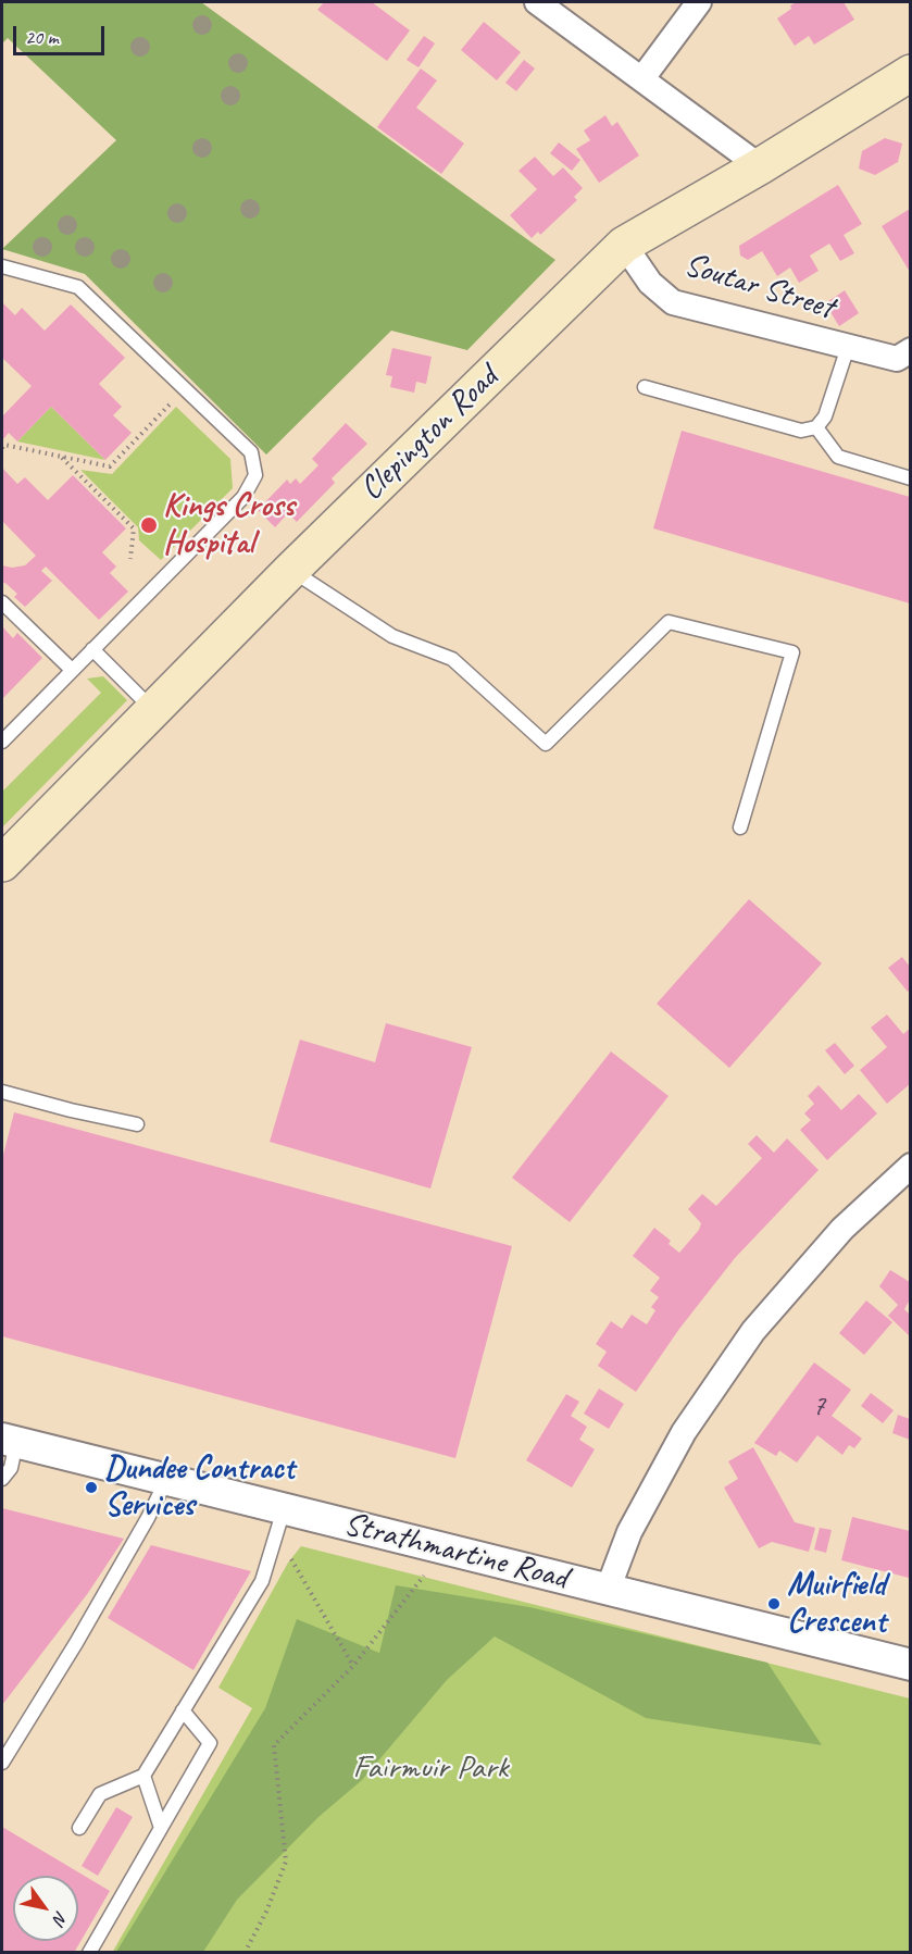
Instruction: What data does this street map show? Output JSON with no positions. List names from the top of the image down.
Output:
{
  "streets": {
    "main road": ["Clepington Road"],
    "street": ["Soutar Street", "Strathmartine Road"]
  },
  "crossings": [
    ["Soutar Street", "Clepington Road"]
  ],
  "parks": ["Fairmuir Park"],
  "places": ["Kings Cross Hospital", "Dundee Contract Services", "Muirfield Crescent"],
  "house_numbers": ["7"],
  "scale_bar": "20 m",
  "north": "bottom right"
}
